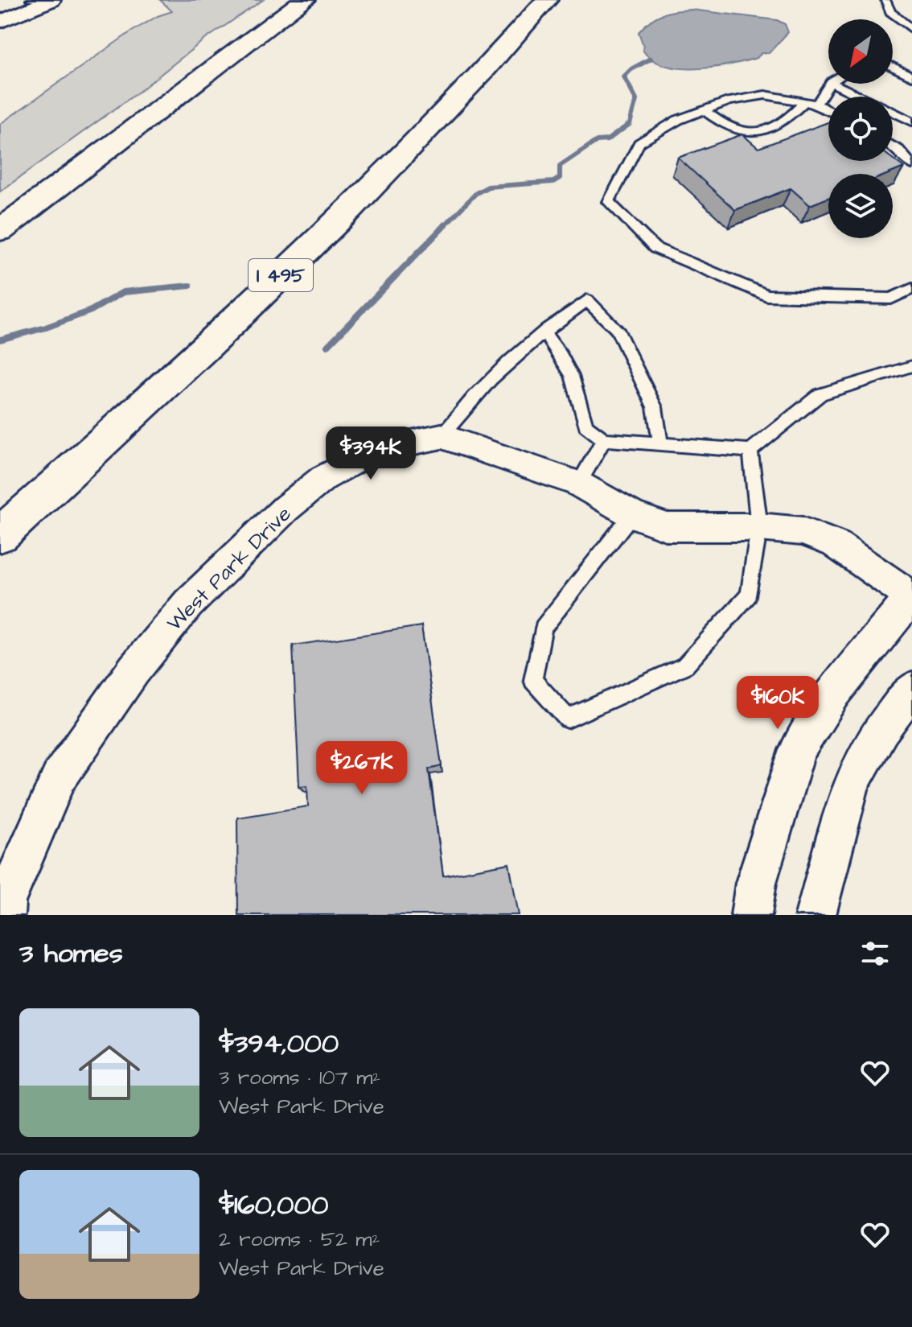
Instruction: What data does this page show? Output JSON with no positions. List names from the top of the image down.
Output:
{
  "streets": {
    "highway": ["I 495"],
    "street": ["West Park Drive"]
  },
  "north": "bottom left",
  "page": {
    "price": ["$394K", "$160K", "$267K"],
    "heading": "3 homes",
    "list": [
      {
        "name": "$394,000",
        "note": "3 rooms · 107 m² · West Park Drive"
      },
      {
        "name": "$160,000",
        "note": "2 rooms · 52 m² · West Park Drive"
      }
    ]
  }
}
